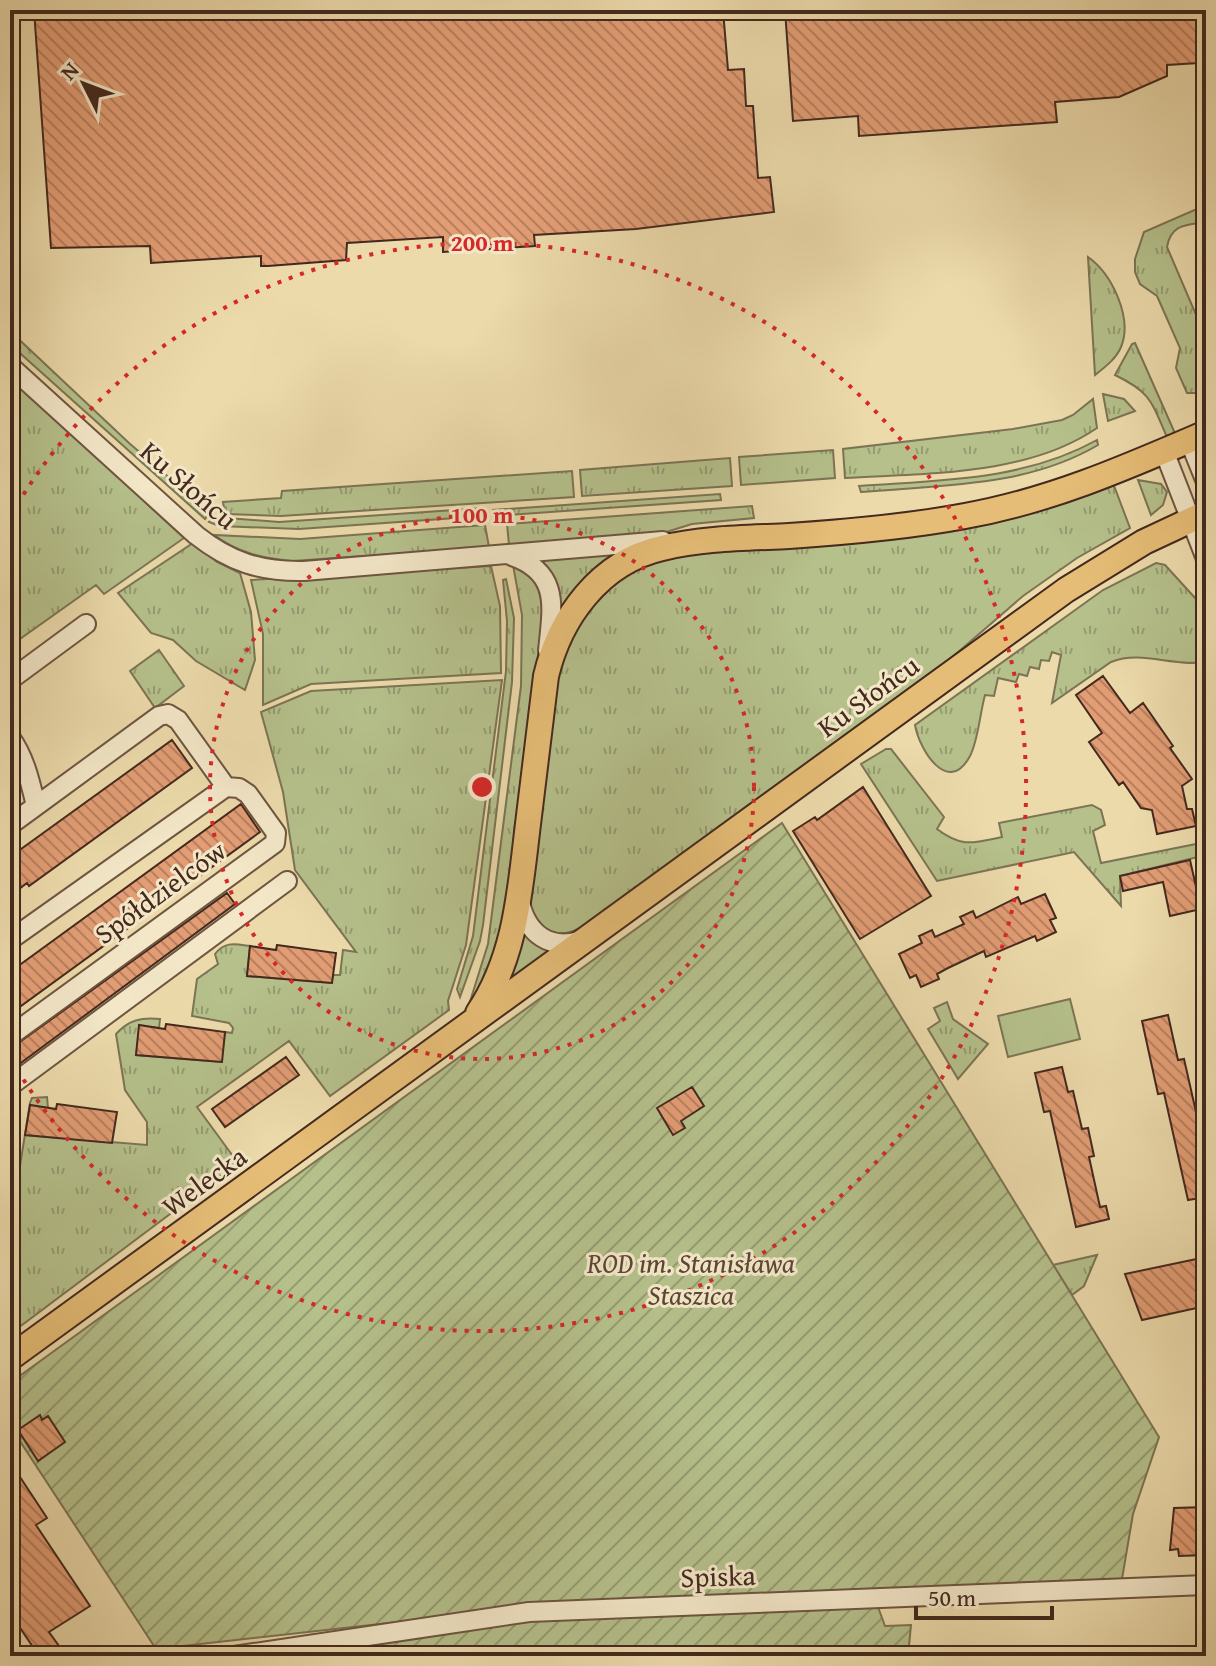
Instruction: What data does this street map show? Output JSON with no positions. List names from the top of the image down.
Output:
{
  "streets": {
    "main road": ["Ku Słońcu", "Welecka"],
    "street": ["Spółdzielców", "Spiska"]
  },
  "crossings": [
    ["Ku Słońcu", "Welecka"]
  ],
  "parks": ["ROD im. Stanisława Staszica"],
  "scale_bar": "50 m",
  "north": "top left",
  "rings": ["200 m", "100 m"]
}
